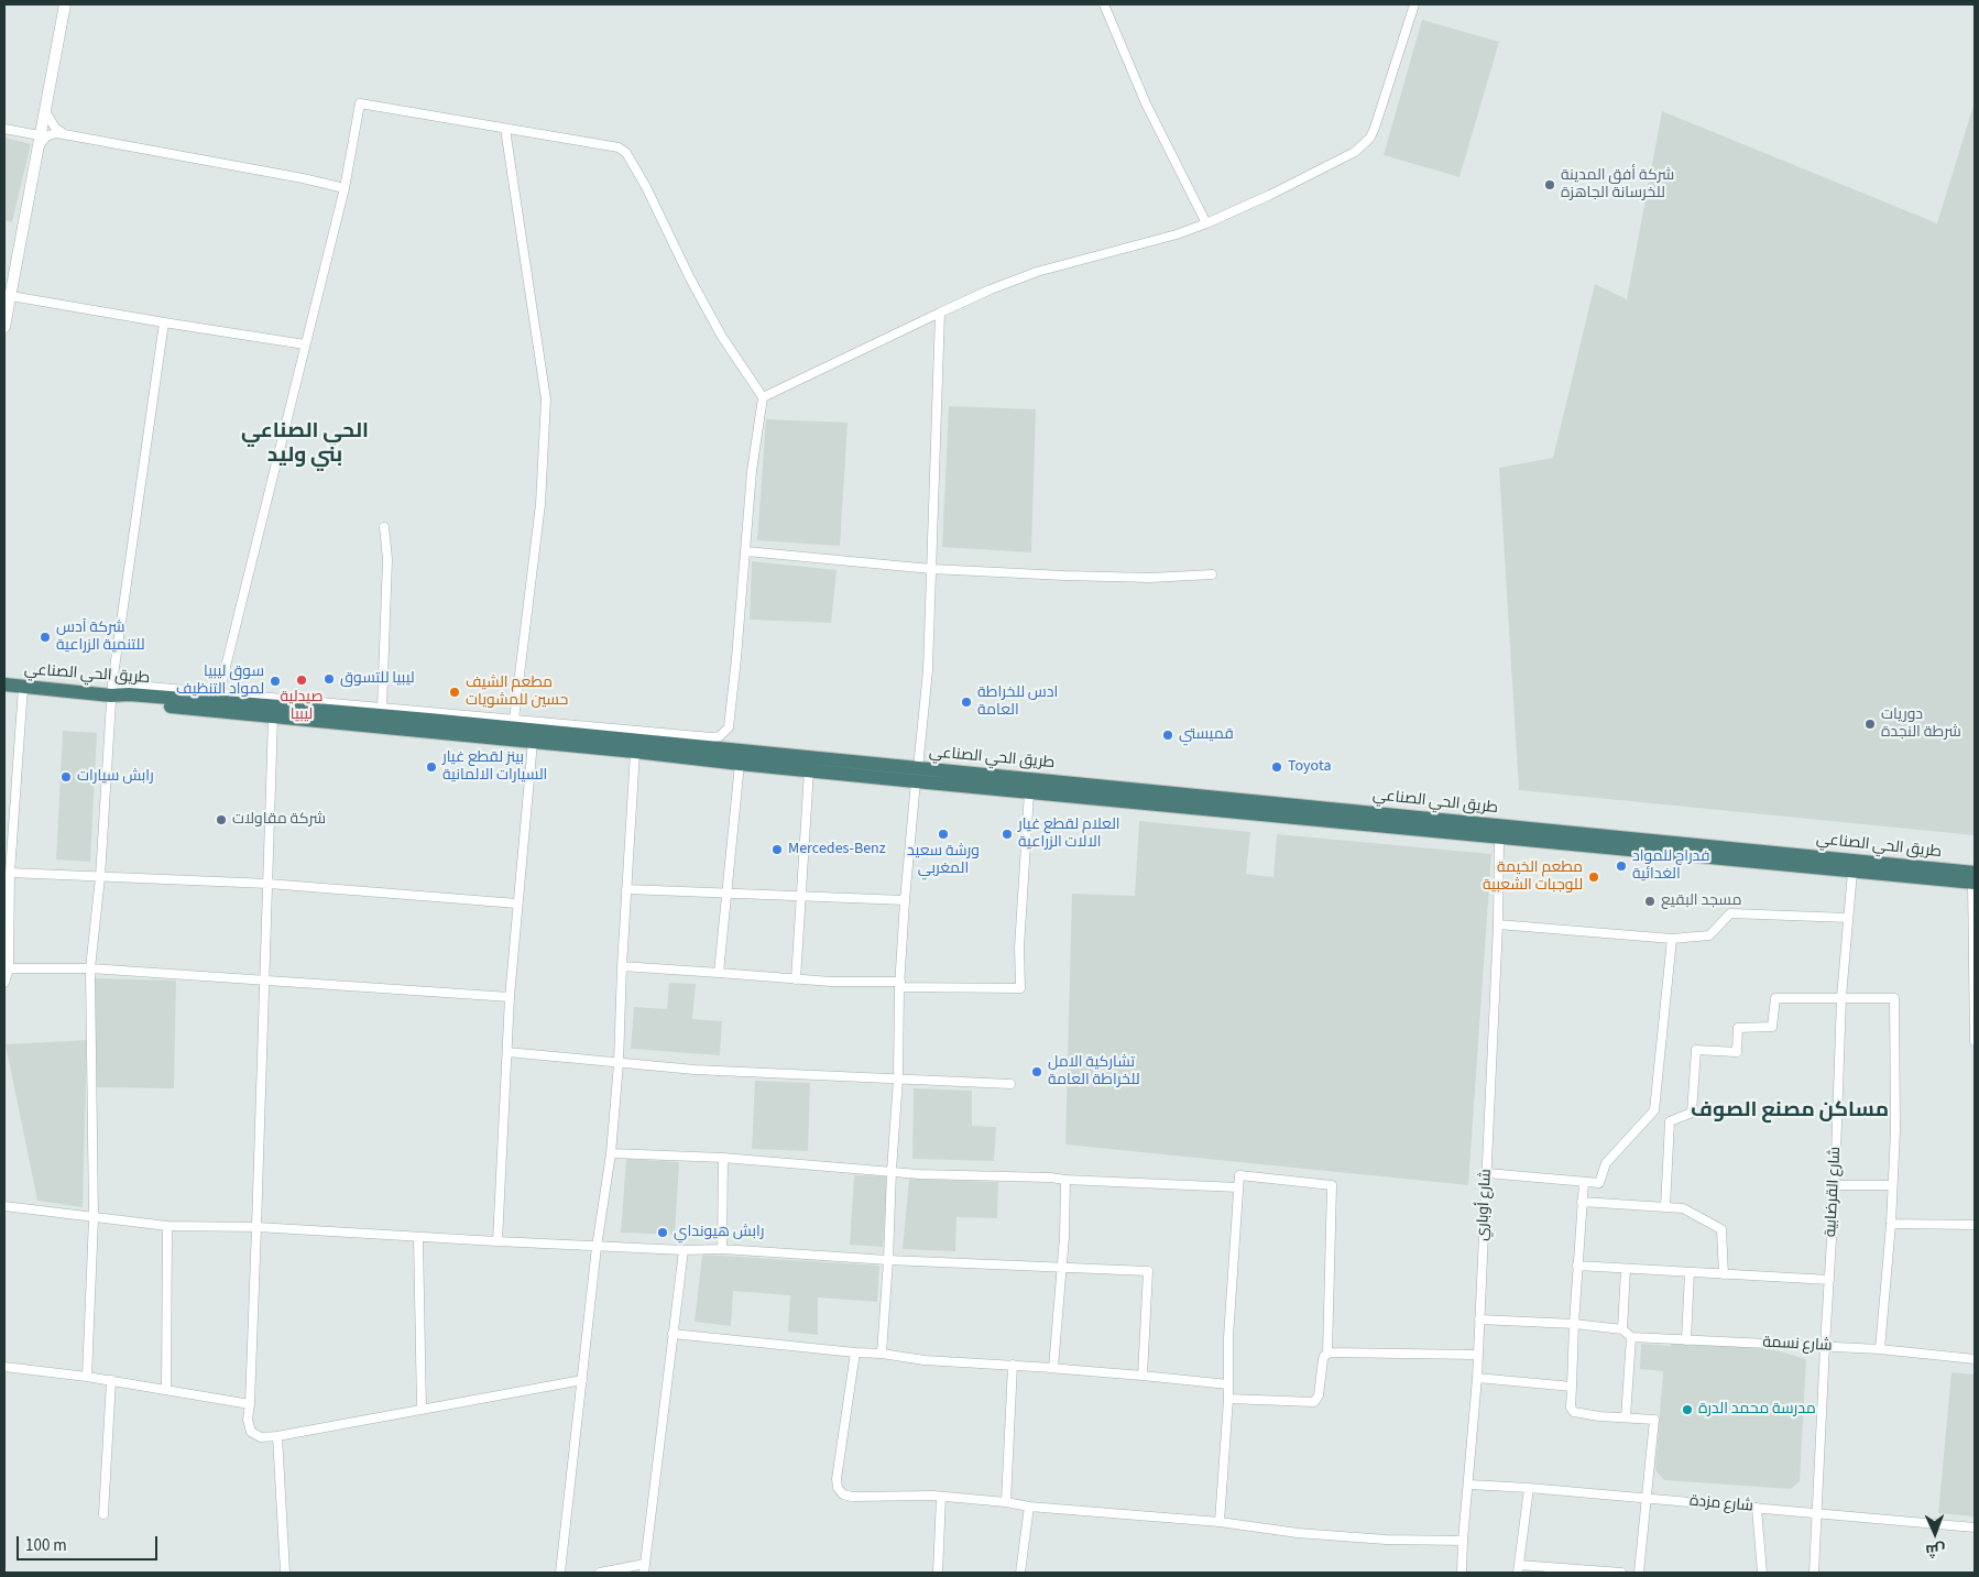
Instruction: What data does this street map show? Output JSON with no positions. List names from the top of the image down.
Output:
{
  "streets": {
    "highway": ["طريق الحي الصناعي"],
    "street": [
      "شارع القرضابية",
      "شارع أوباري",
      "شارع نسمة",
      "شارع مزدة"
    ]
  },
  "crossings": [
    ["شارع القرضابية", "شارع نسمة"],
    ["شارع القرضابية", "شارع مزدة"],
    ["شارع أوباري", "شارع مزدة"]
  ],
  "districts": ["الحي الصناعي بني وليد", "مساكن مصنع الصوف"],
  "places": [
    "شركة أفق المدينة للخرسانة الجاهزة",
    "شركة آدس للتنمية الزراعية",
    "ليبيا للتسوق",
    "صيدلية ليبيا",
    "سوق ليبيا لمواد التنظيف",
    "مطعم الشيف حسين للمشويات",
    "ادس للخراطة العامة",
    "دوريات شرطة النجدة",
    "قميستي",
    "بينز لقطع غيار السيارات الالمانية",
    "Toyota",
    "رابش سيارات",
    "شركة مقاولات",
    "ورشة سعيد المغربي",
    "العلام لقطع غيار الالات الزراعية",
    "Mercedes-Benz",
    "فدراج للمواد الغدائية",
    "مطعم الخيمة للوجبات الشعبية",
    "مسجد البقيع",
    "تشاركية الامل للخراطة العامة",
    "رابش هيونداي",
    "مدرسة محمد الدرة"
  ],
  "scale_bar": "100 m",
  "north": "bottom"
}
